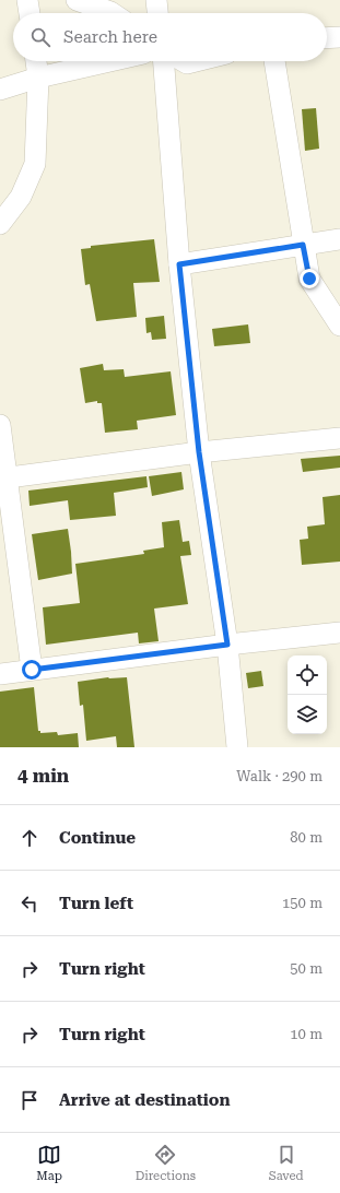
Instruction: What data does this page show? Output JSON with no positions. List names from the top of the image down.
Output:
{
  "page": {
    "search": "Search here",
    "heading": ["4 min", "Walk · 290 m"],
    "list": [
      ["Continue", "80 m"],
      ["Turn left", "150 m"],
      ["Turn right", "50 m"],
      ["Turn right", "10 m"],
      "Arrive at destination"
    ],
    "nav": ["Map", "Directions", "Saved"]
  }
}
